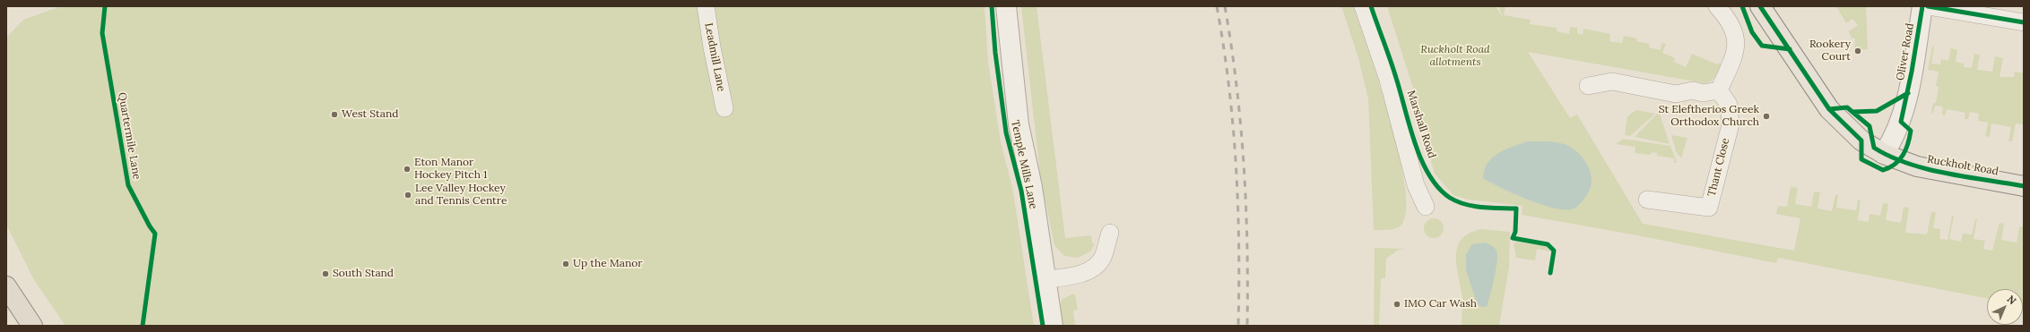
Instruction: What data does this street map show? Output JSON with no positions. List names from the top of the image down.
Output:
{
  "streets": {
    "main road": ["Ruckholt Road"],
    "street": [
      "Oliver Road",
      "Leadmill Lane",
      "Marshall Road",
      "Temple Mills Lane",
      "Thant Close"
    ],
    "cycle path": ["Quartermile Lane"]
  },
  "crossings": [
    ["Oliver Road", "Ruckholt Road"]
  ],
  "parks": ["Ruckholt Road allotments"],
  "places": [
    "Rookery Court",
    "West Stand",
    "St Eleftherios Greek Orthodox Church",
    "Eton Manor Hockey Pitch 1",
    "Lee Valley Hockey and Tennis Centre",
    "Up the Manor",
    "South Stand",
    "IMO Car Wash"
  ],
  "north": "top right"
}
